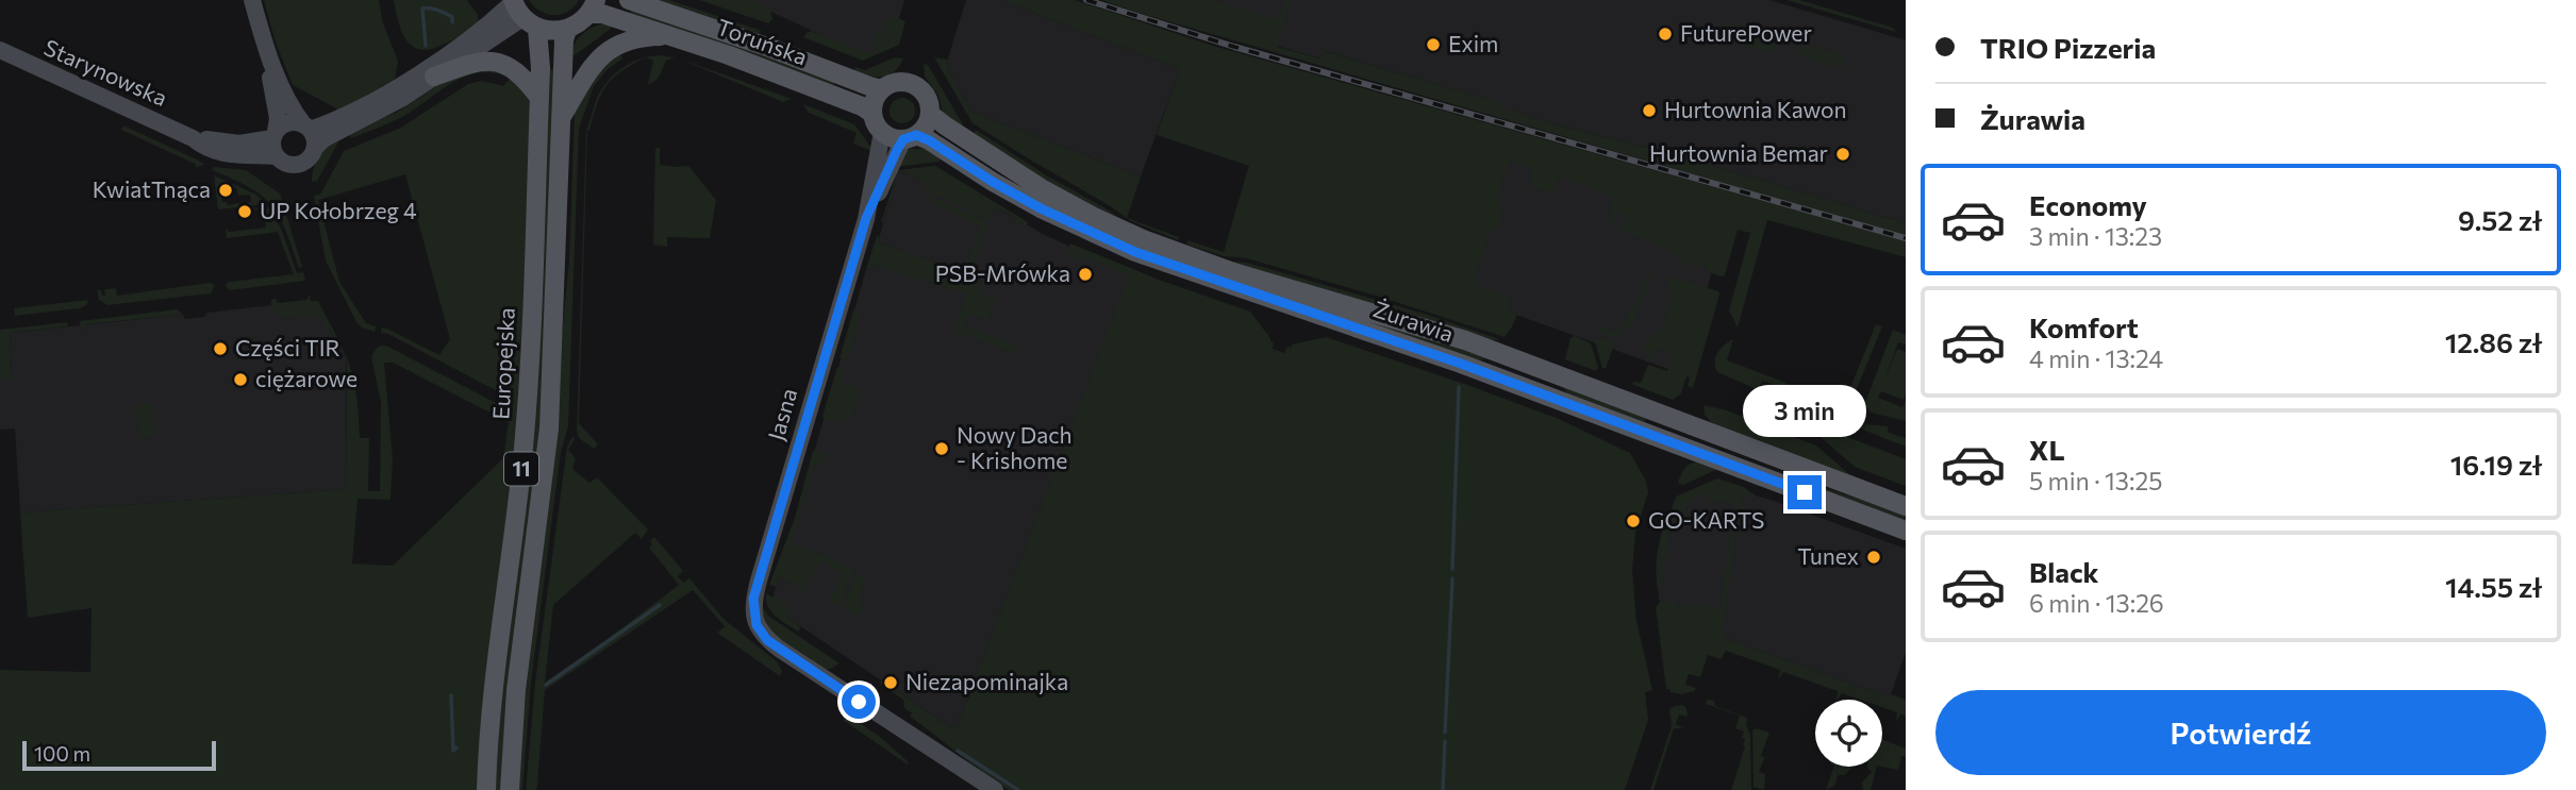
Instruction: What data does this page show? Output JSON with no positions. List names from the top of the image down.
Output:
{
  "streets": {
    "main road": [
      "Toruńska",
      "Żurawia",
      "Europejska",
      "11"
    ],
    "street": ["Starynowska", "Jasna"]
  },
  "crossings": [
    ["Toruńska", "Żurawia"],
    ["Toruńska", "Jasna"],
    ["Żurawia", "Jasna"]
  ],
  "places": [
    "FuturePower",
    "Exim",
    "Hurtownia Kawon",
    "Hurtownia Bemar",
    "KwiatTnąca",
    "UP Kołobrzeg 4",
    "PSB-Mrówka",
    "Części TIR",
    "ciężarowe",
    "Nowy Dach - Krishome",
    "GO-KARTS",
    "Tunex",
    "Niezapominajka"
  ],
  "scale_bar": "100 m",
  "page": {
    "banner": ["TRIO Pizzeria", "Żurawia"],
    "list": [
      {
        "name": "Economy",
        "note": "3 min · 13:23",
        "value": "9.52 zł"
      },
      {
        "name": "Komfort",
        "note": "4 min · 13:24",
        "value": "12.86 zł"
      },
      {
        "name": "XL",
        "note": "5 min · 13:25",
        "value": "16.19 zł"
      },
      {
        "name": "Black",
        "note": "6 min · 13:26",
        "value": "14.55 zł"
      }
    ],
    "bubble": "3 min",
    "buttons": "Potwierdź",
    "scale": "100 m"
  }
}
